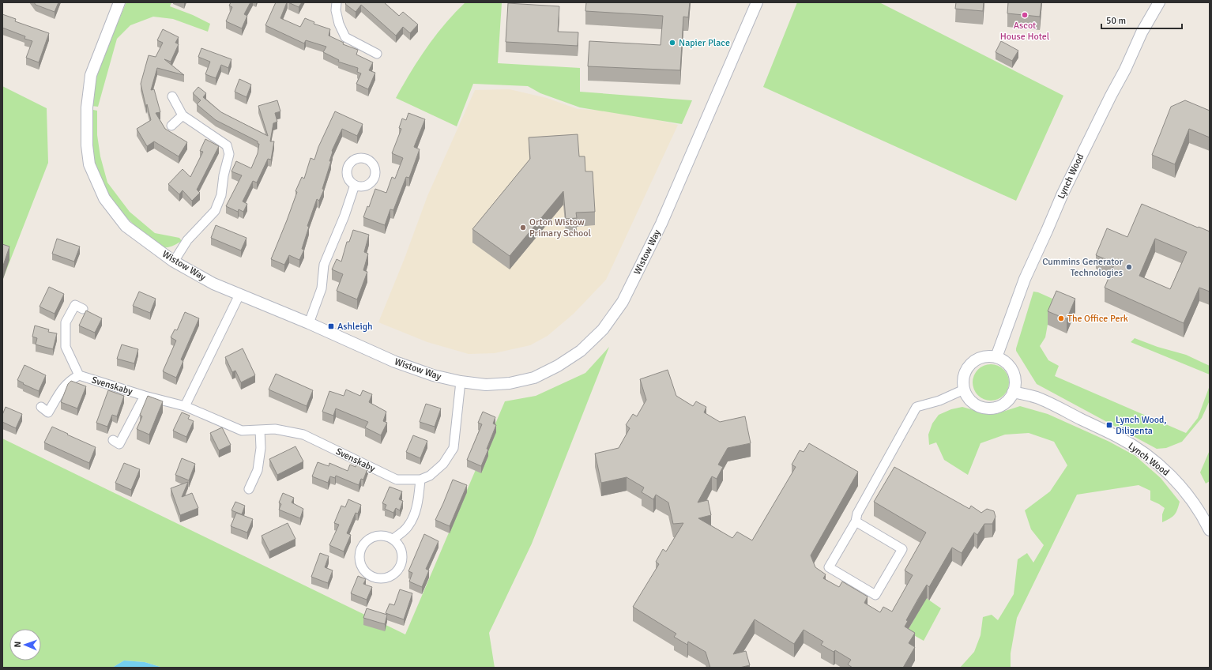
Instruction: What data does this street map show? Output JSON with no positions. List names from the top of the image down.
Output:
{
  "streets": {
    "street": ["Lynch Wood", "Wistow Way", "Svenskaby"]
  },
  "crossings": [
    ["Wistow Way", "Svenskaby"]
  ],
  "places": {
    "other": [
      "Ascot House Hotel",
      "Napier Place",
      "Orton Wistow Primary School",
      "Cummins Generator Technologies",
      "The Office Perk"
    ],
    "transit": ["Ashleigh", "Lynch Wood, Diligenta"]
  },
  "scale_bar": "50 m",
  "north": "left"
}
